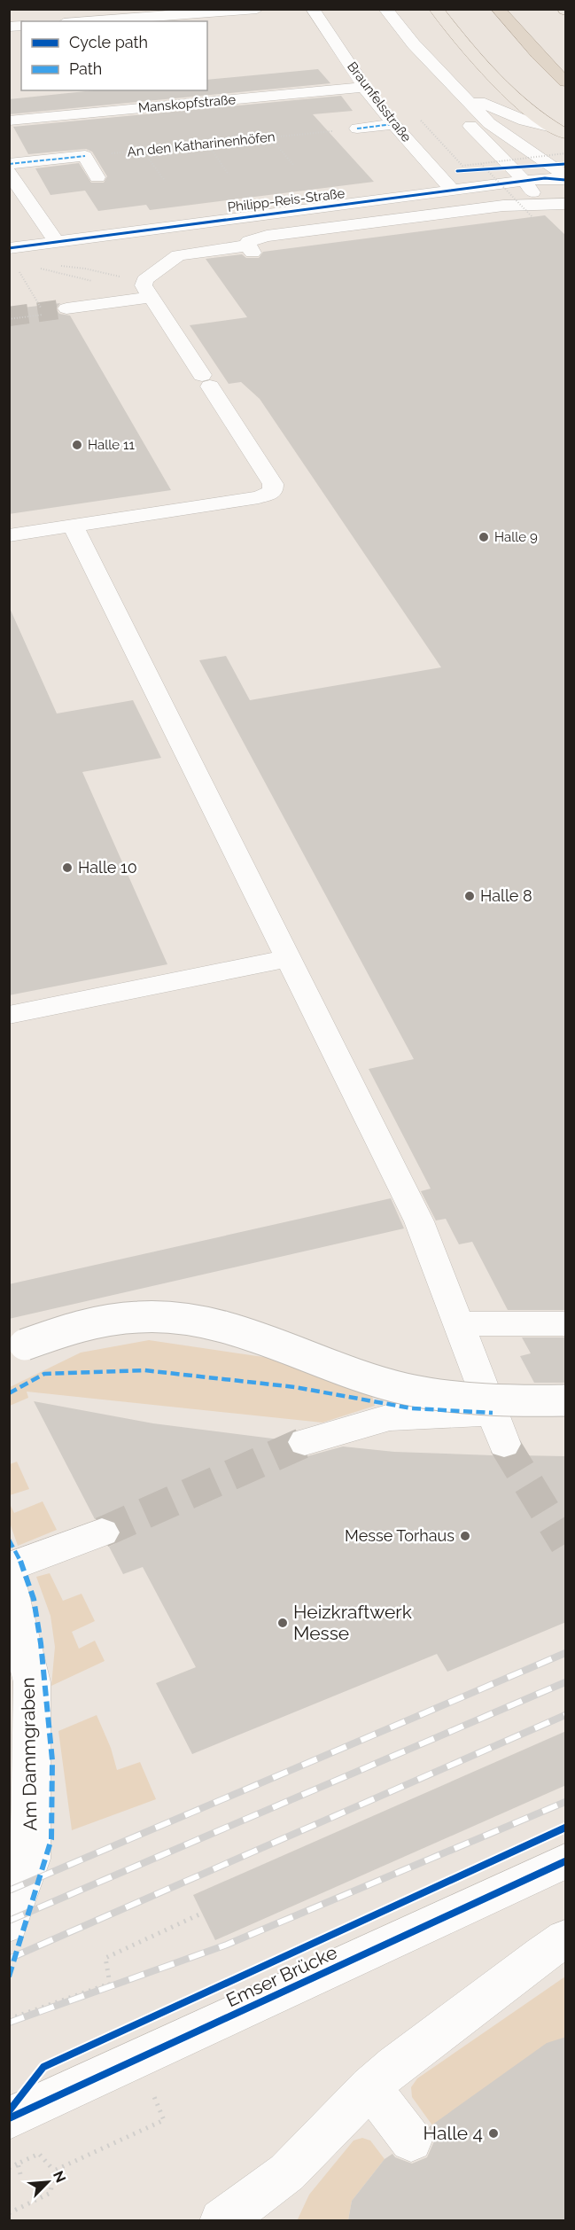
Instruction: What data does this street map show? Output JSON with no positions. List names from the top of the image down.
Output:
{
  "streets": {
    "street": [
      "Braunfelsstraße",
      "Manskopfstraße",
      "Philipp-Reis-Straße",
      "Am Dammgraben",
      "Emser Brücke"
    ],
    "path": ["An den Katharinenhöfen"]
  },
  "crossings": [
    ["Braunfelsstraße", "Manskopfstraße"],
    ["Braunfelsstraße", "Philipp-Reis-Straße"]
  ],
  "places": [
    "Halle 11",
    "Halle 9",
    "Halle 10",
    "Halle 8",
    "Messe Torhaus",
    "Heizkraftwerk Messe",
    "Halle 4"
  ],
  "legend": ["Cycle path", "Path"],
  "north": "top right"
}
